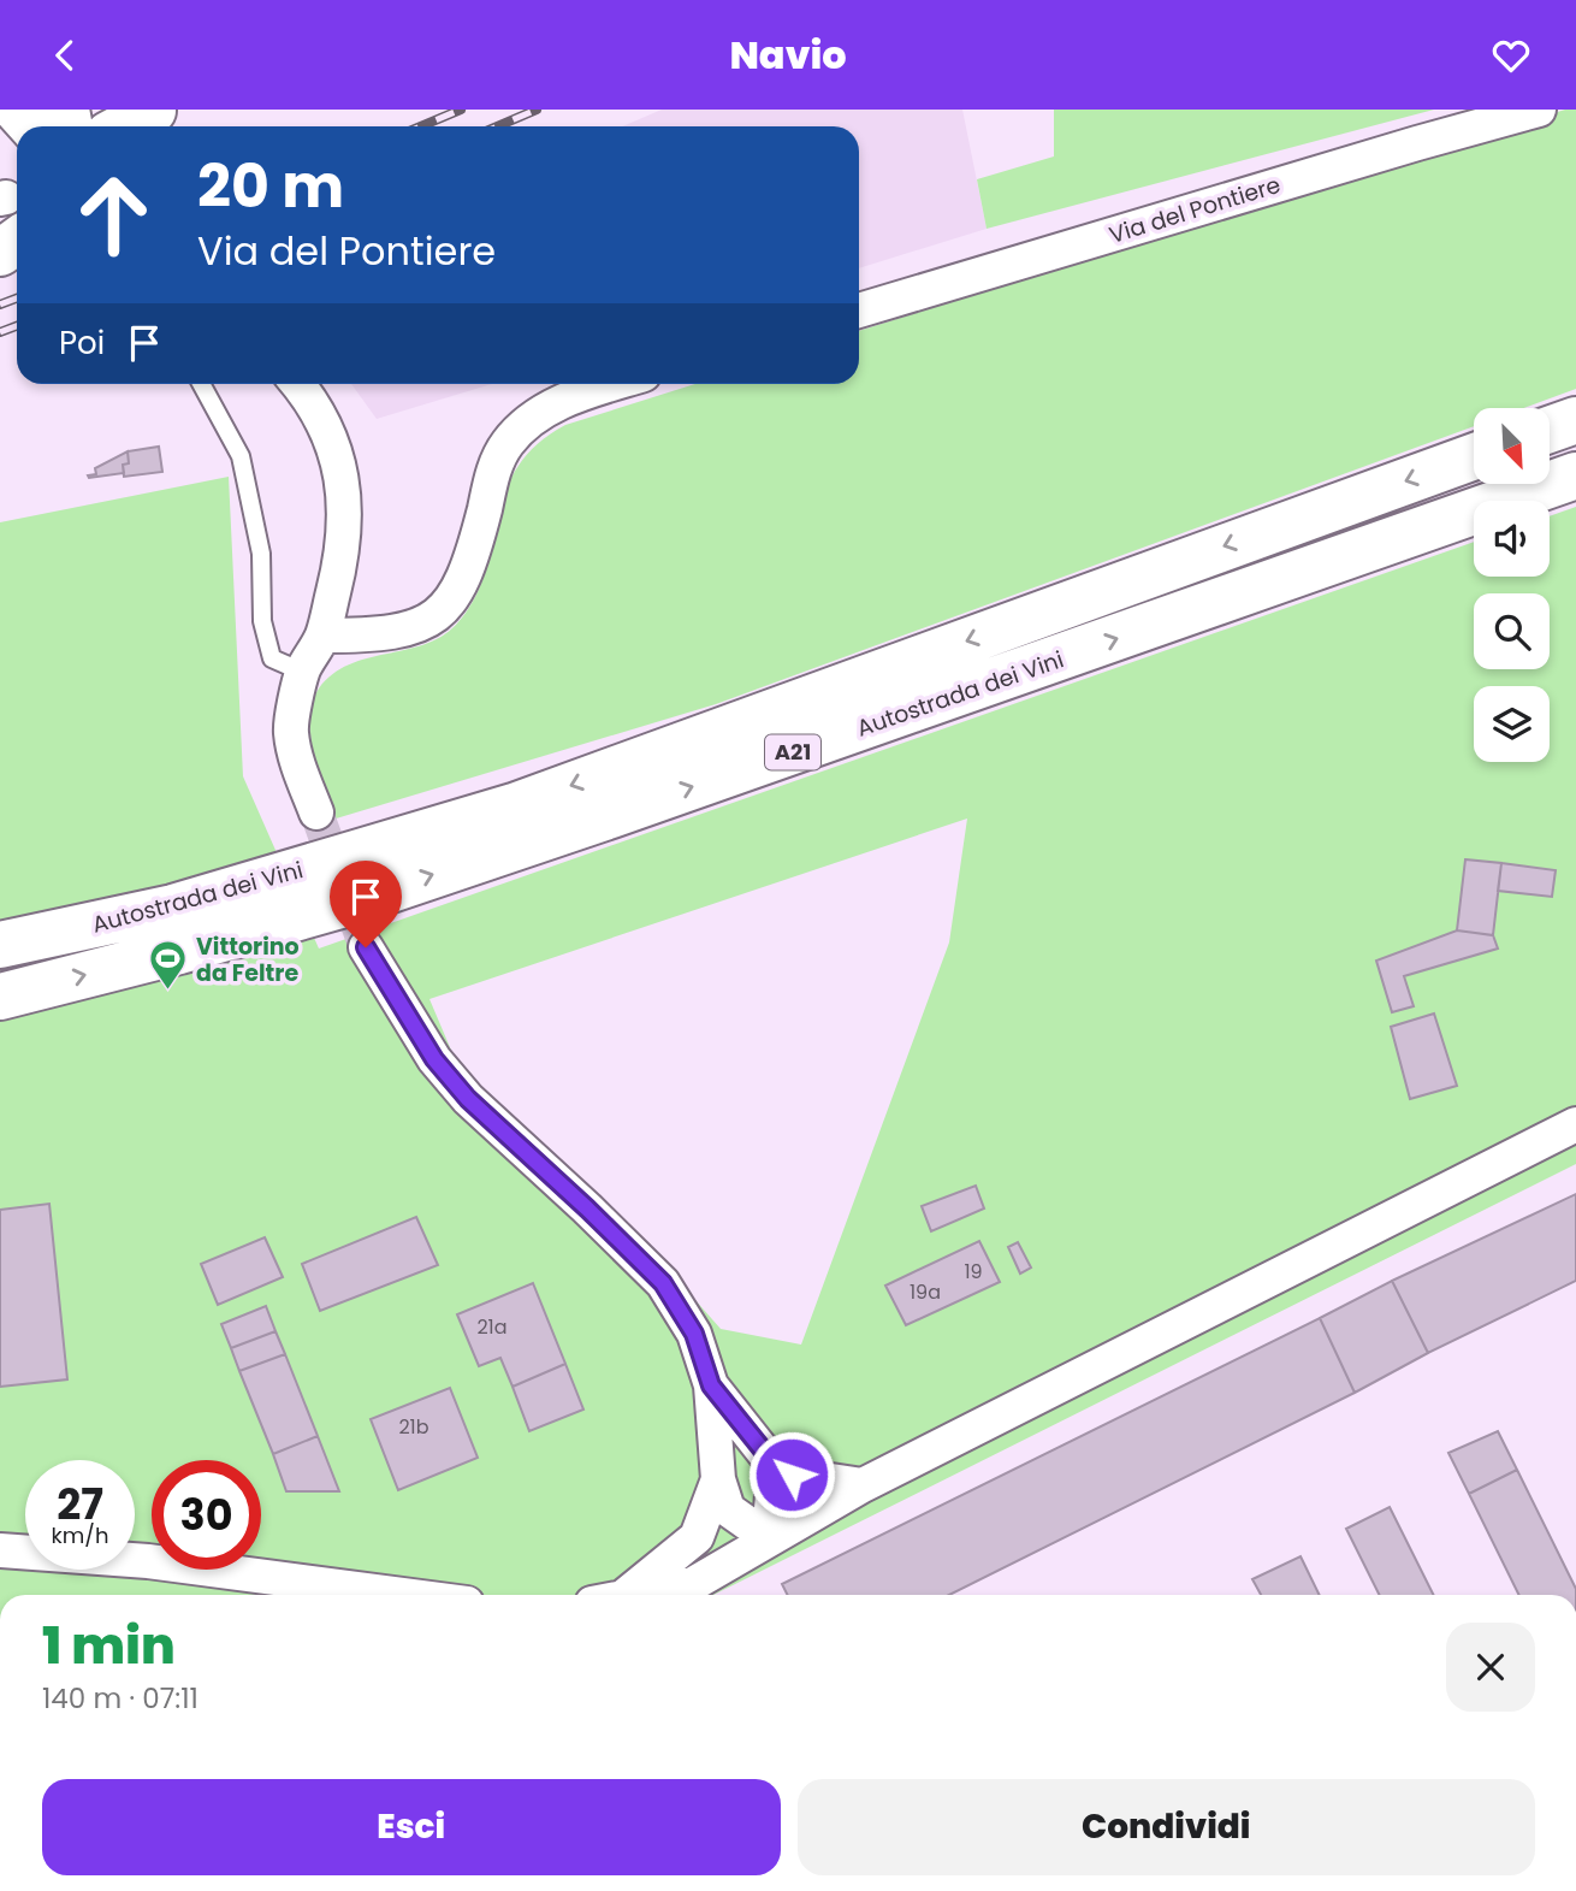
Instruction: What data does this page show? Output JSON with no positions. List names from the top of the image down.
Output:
{
  "streets": {
    "main road": ["Autostrada dei Vini", "A21"],
    "street": ["Via del Pontiere"]
  },
  "places": {
    "sports": ["Vittorino da Feltre"]
  },
  "house_numbers": [
    "19",
    "19a",
    "21a",
    "21b"
  ],
  "north": "bottom right",
  "page": {
    "header": "Navio",
    "turn": ["20 m", "Via del Pontiere"],
    "then": "Poi",
    "speed": "27 km/h",
    "limit": "30",
    "heading": ["1 min", "140 m · 07:11"],
    "buttons": ["Esci", "Condividi"]
  }
}
